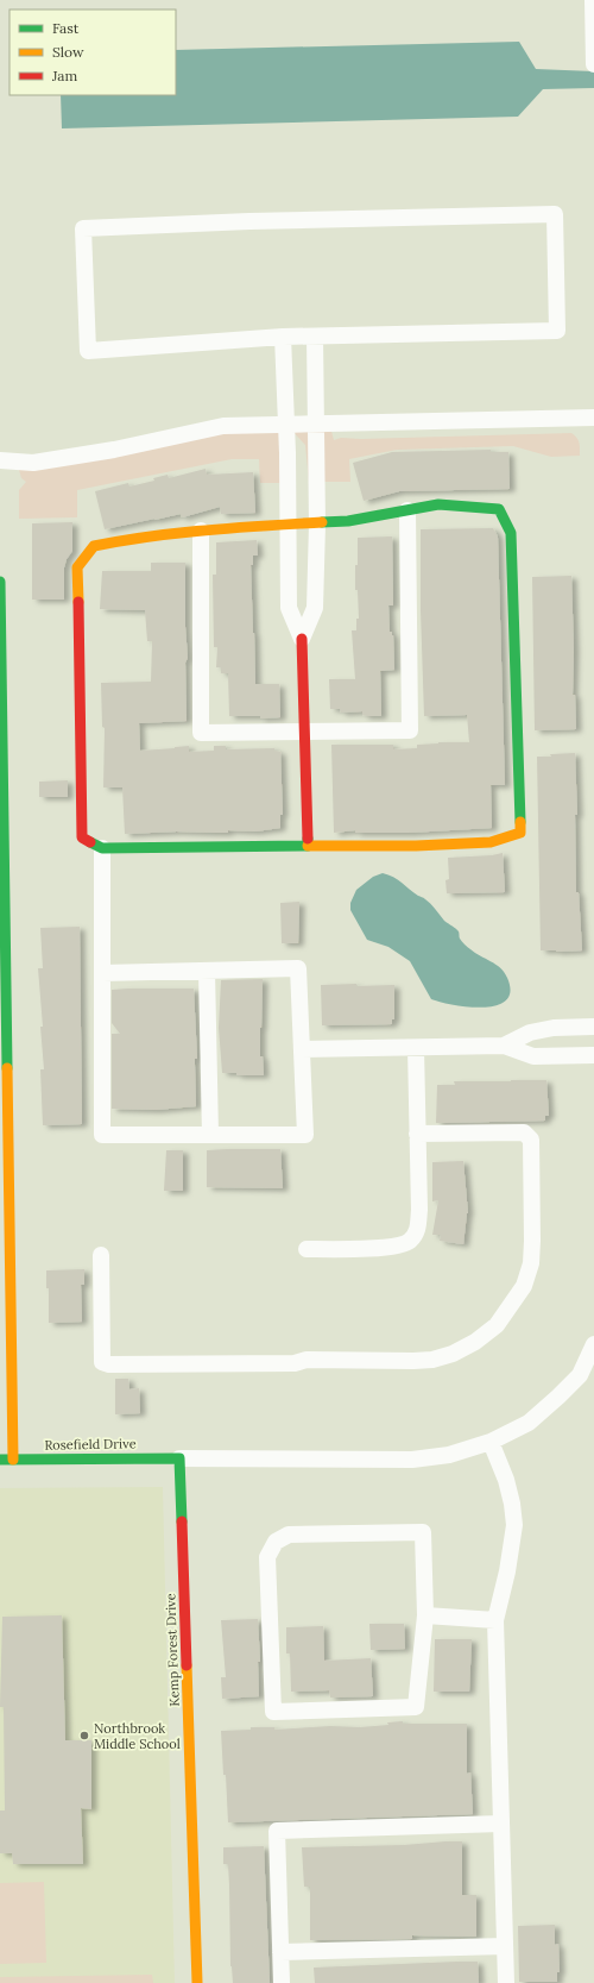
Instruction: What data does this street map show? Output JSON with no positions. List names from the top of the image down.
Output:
{
  "streets": {
    "street": ["Rosefield Drive", "Kemp Forest Drive"]
  },
  "crossings": [
    ["Rosefield Drive", "Kemp Forest Drive"]
  ],
  "places": ["Northbrook Middle School"],
  "legend": ["Fast", "Slow", "Jam"]
}
